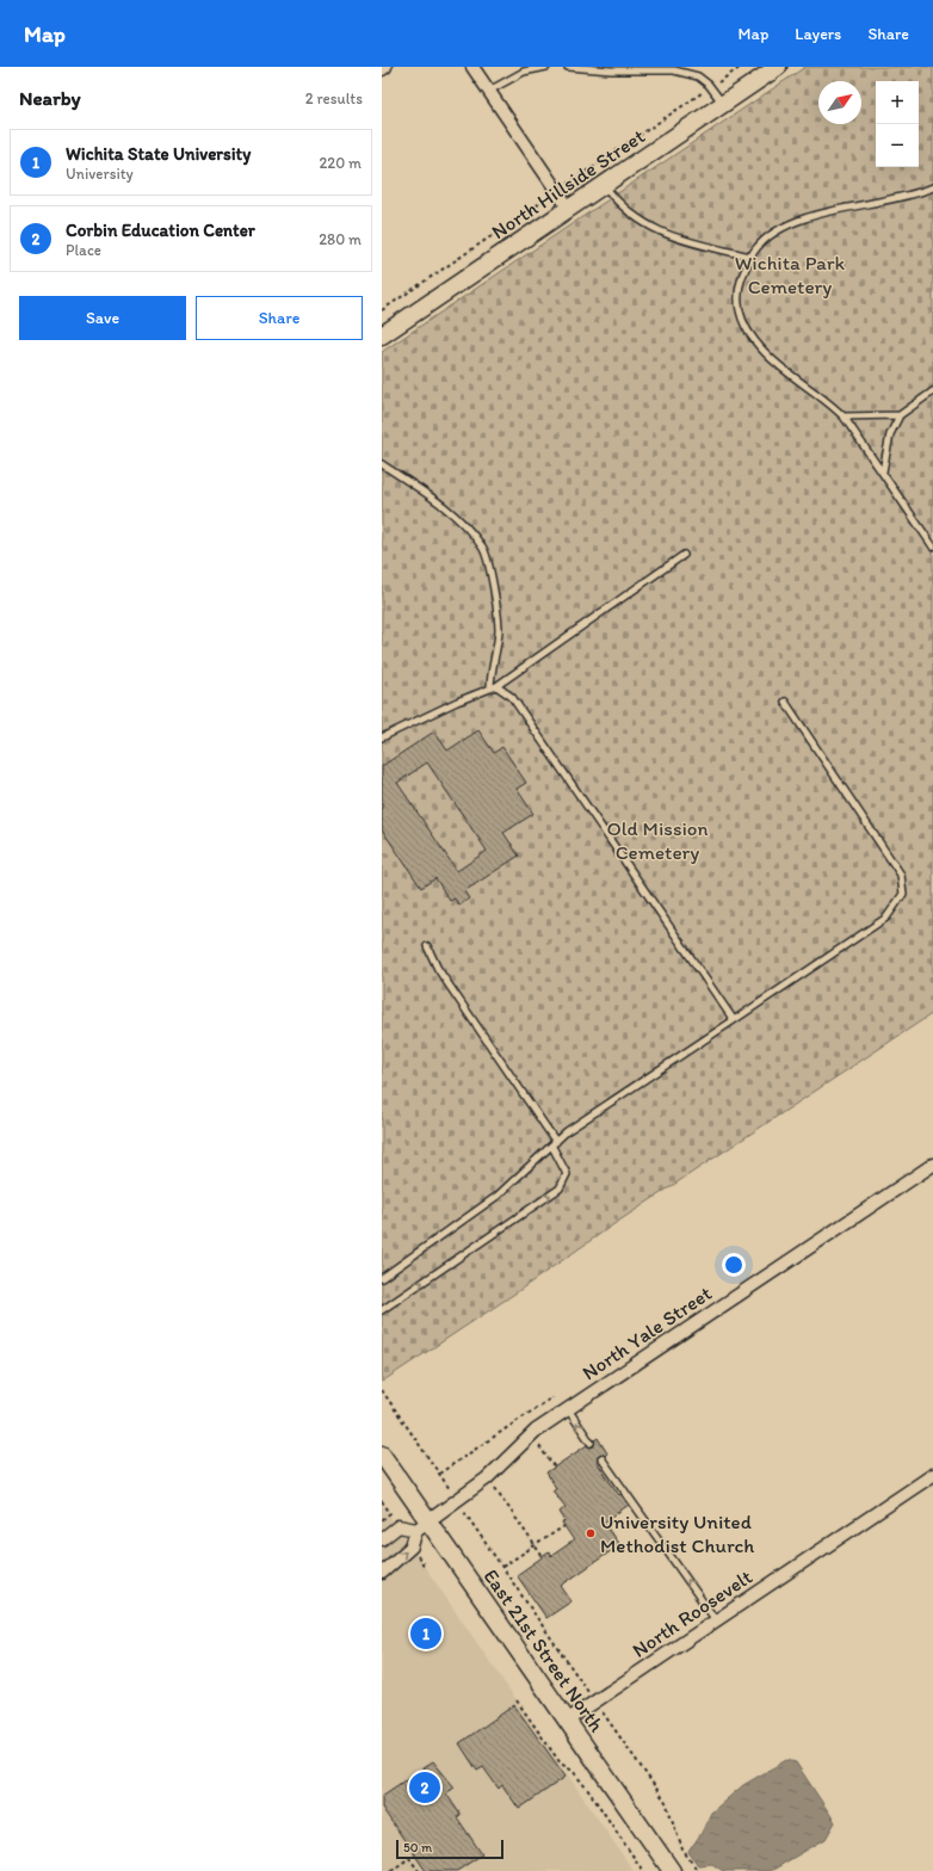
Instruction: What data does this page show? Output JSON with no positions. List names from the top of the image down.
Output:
{
  "streets": {
    "main road": ["North Hillside Street", "East 21st Street North"],
    "street": ["North Yale Street", "North Roosevelt"]
  },
  "crossings": [
    ["North Yale Street", "East 21st Street North"],
    ["North Roosevelt", "East 21st Street North"]
  ],
  "parks": ["Wichita Park Cemetery", "Old Mission Cemetery"],
  "places": ["University United Methodist Church"],
  "scale_bar": "50 m",
  "north": "top right",
  "page": {
    "header": "Map",
    "nav": ["Map", "Layers", "Share"],
    "heading": ["Nearby", "2 results"],
    "map_buttons": ["+", "−"],
    "list": [
      {
        "mark": "1",
        "name": "Wichita State University",
        "note": "University",
        "value": "220 m"
      },
      {
        "mark": "2",
        "name": "Corbin Education Center",
        "note": "Place",
        "value": "280 m"
      }
    ],
    "buttons": ["Save", "Share"],
    "pins": ["1", "2"],
    "scale": "50 m"
  }
}
